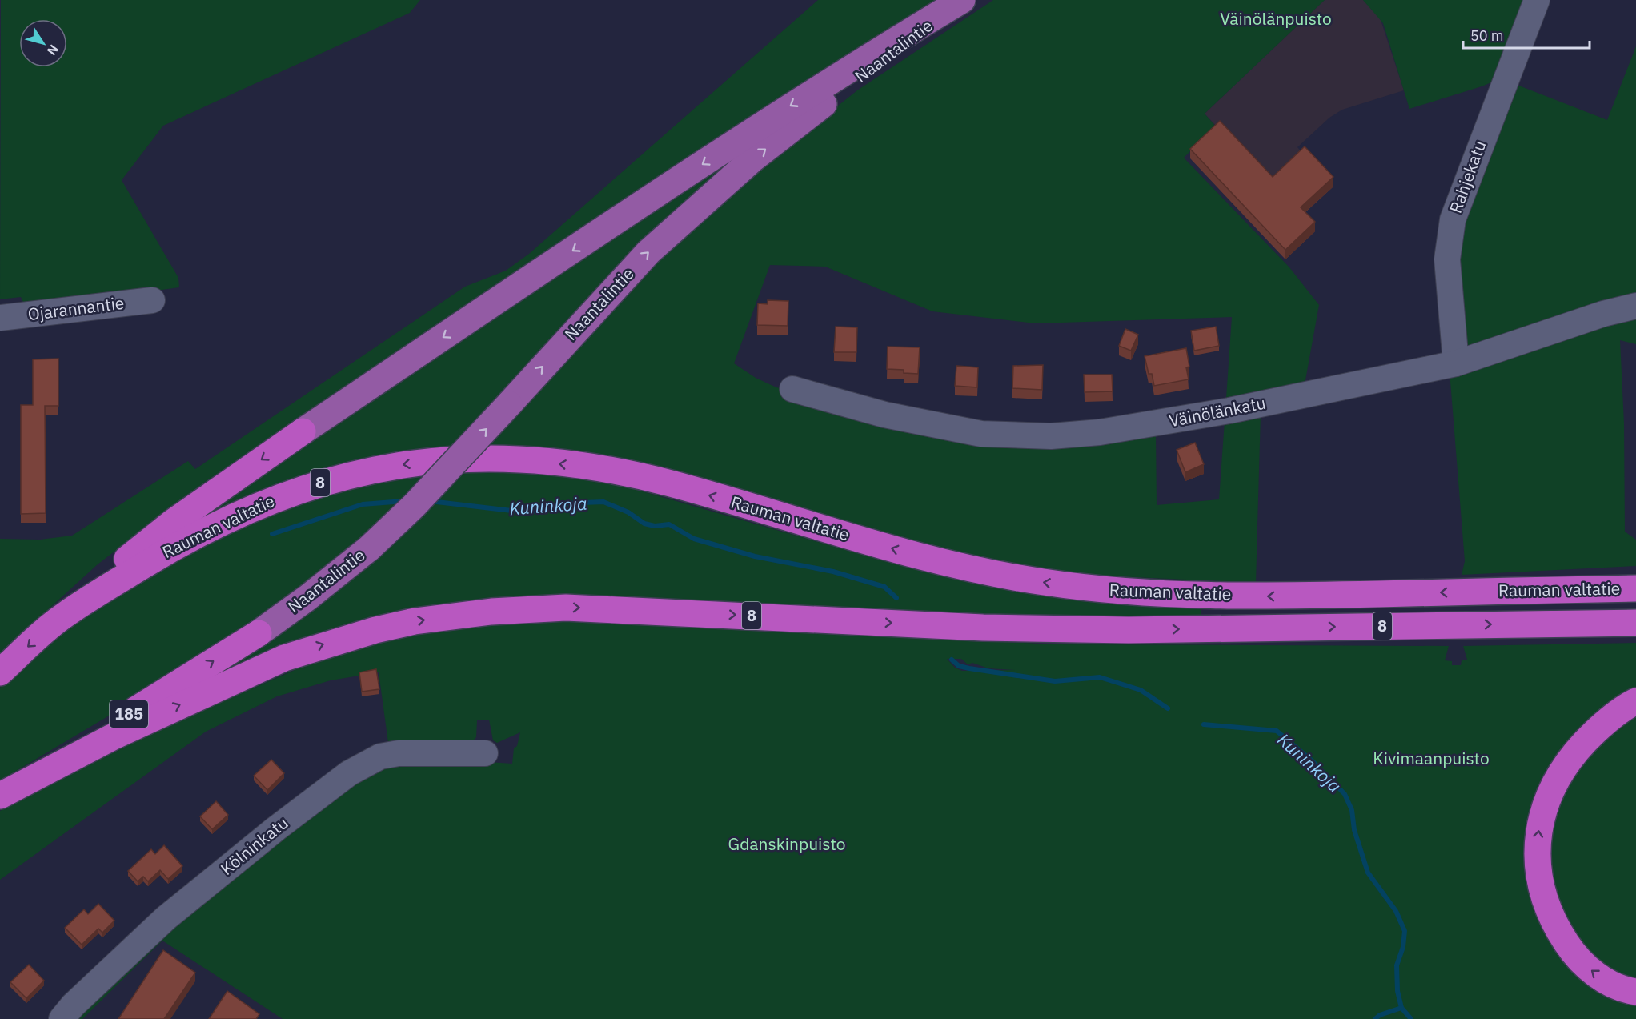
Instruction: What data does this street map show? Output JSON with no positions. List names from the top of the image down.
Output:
{
  "streets": {
    "highway": ["8", "Rauman valtatie", "185"],
    "main road": ["Naantalintie"],
    "street": [
      "Rahjekatu",
      "Ojarannantie",
      "Väinölänkatu",
      "Kölninkatu"
    ]
  },
  "crossings": [
    ["Naantalintie", "185"],
    ["Rahjekatu", "Väinölänkatu"],
    ["Rauman valtatie", "185"]
  ],
  "water": ["Kuninkoja"],
  "parks": ["Väinölänpuisto", "Kivimaanpuisto", "Gdanskinpuisto"],
  "scale_bar": "50 m",
  "north": "bottom right"
}
